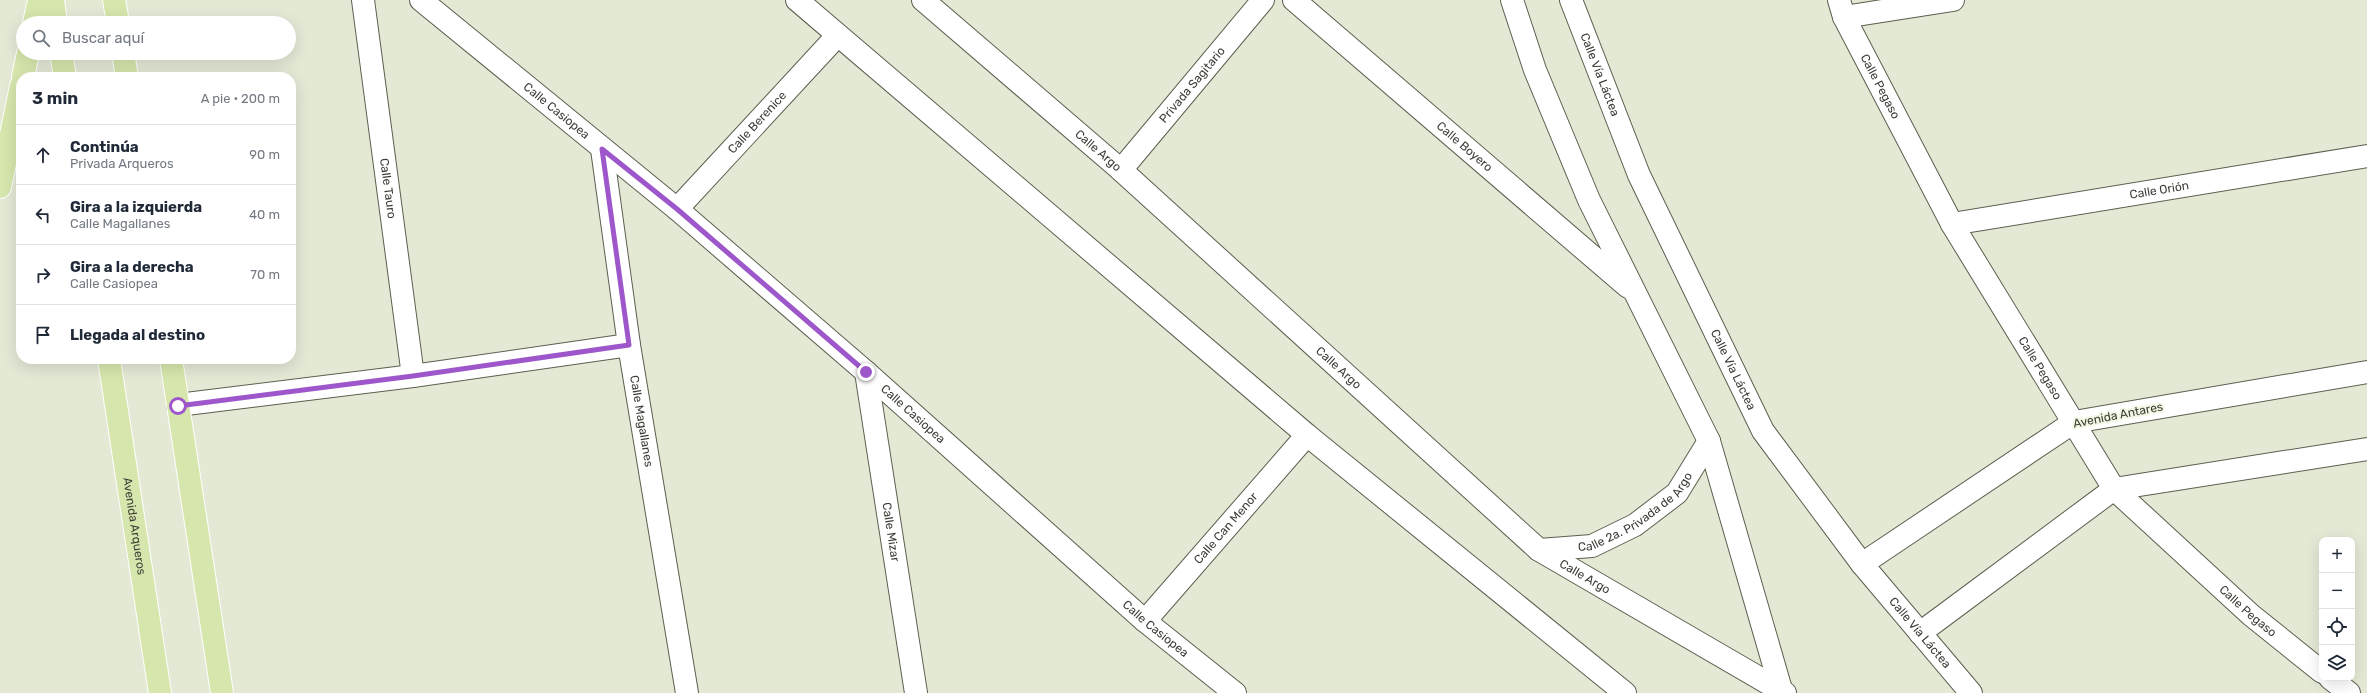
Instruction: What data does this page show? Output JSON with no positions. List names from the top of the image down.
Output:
{
  "streets": {
    "main road": ["Avenida Arqueros"],
    "street": [
      "Calle Vía Láctea",
      "Privada Sagitario",
      "Calle Pegaso",
      "Calle Casiopea",
      "Calle Berenice",
      "Calle Boyero",
      "Calle Argo",
      "Calle Tauro",
      "Calle Orión",
      "Avenida Antares",
      "Calle Magallanes",
      "Calle 2a. Privada de Argo",
      "Calle Can Menor",
      "Calle Mizar"
    ]
  },
  "crossings": [
    ["Calle Vía Láctea", "Avenida Antares"],
    ["Privada Sagitario", "Calle Argo"],
    ["Calle Pegaso", "Calle Orión"],
    ["Calle Pegaso", "Avenida Antares"],
    ["Calle Casiopea", "Calle Berenice"],
    ["Calle Casiopea", "Calle Magallanes"],
    ["Calle Casiopea", "Calle Can Menor"],
    ["Calle Casiopea", "Calle Mizar"],
    ["Calle Argo", "Calle 2a. Privada de Argo"]
  ],
  "page": {
    "search": "Buscar aquí",
    "heading": ["3 min", "A pie · 200 m"],
    "list": [
      ["Continúa", "Privada Arqueros", "90 m"],
      ["Gira a la izquierda", "Calle Magallanes", "40 m"],
      ["Gira a la derecha", "Calle Casiopea", "70 m"],
      "Llegada al destino"
    ],
    "map_buttons": ["+", "−"]
  }
}
